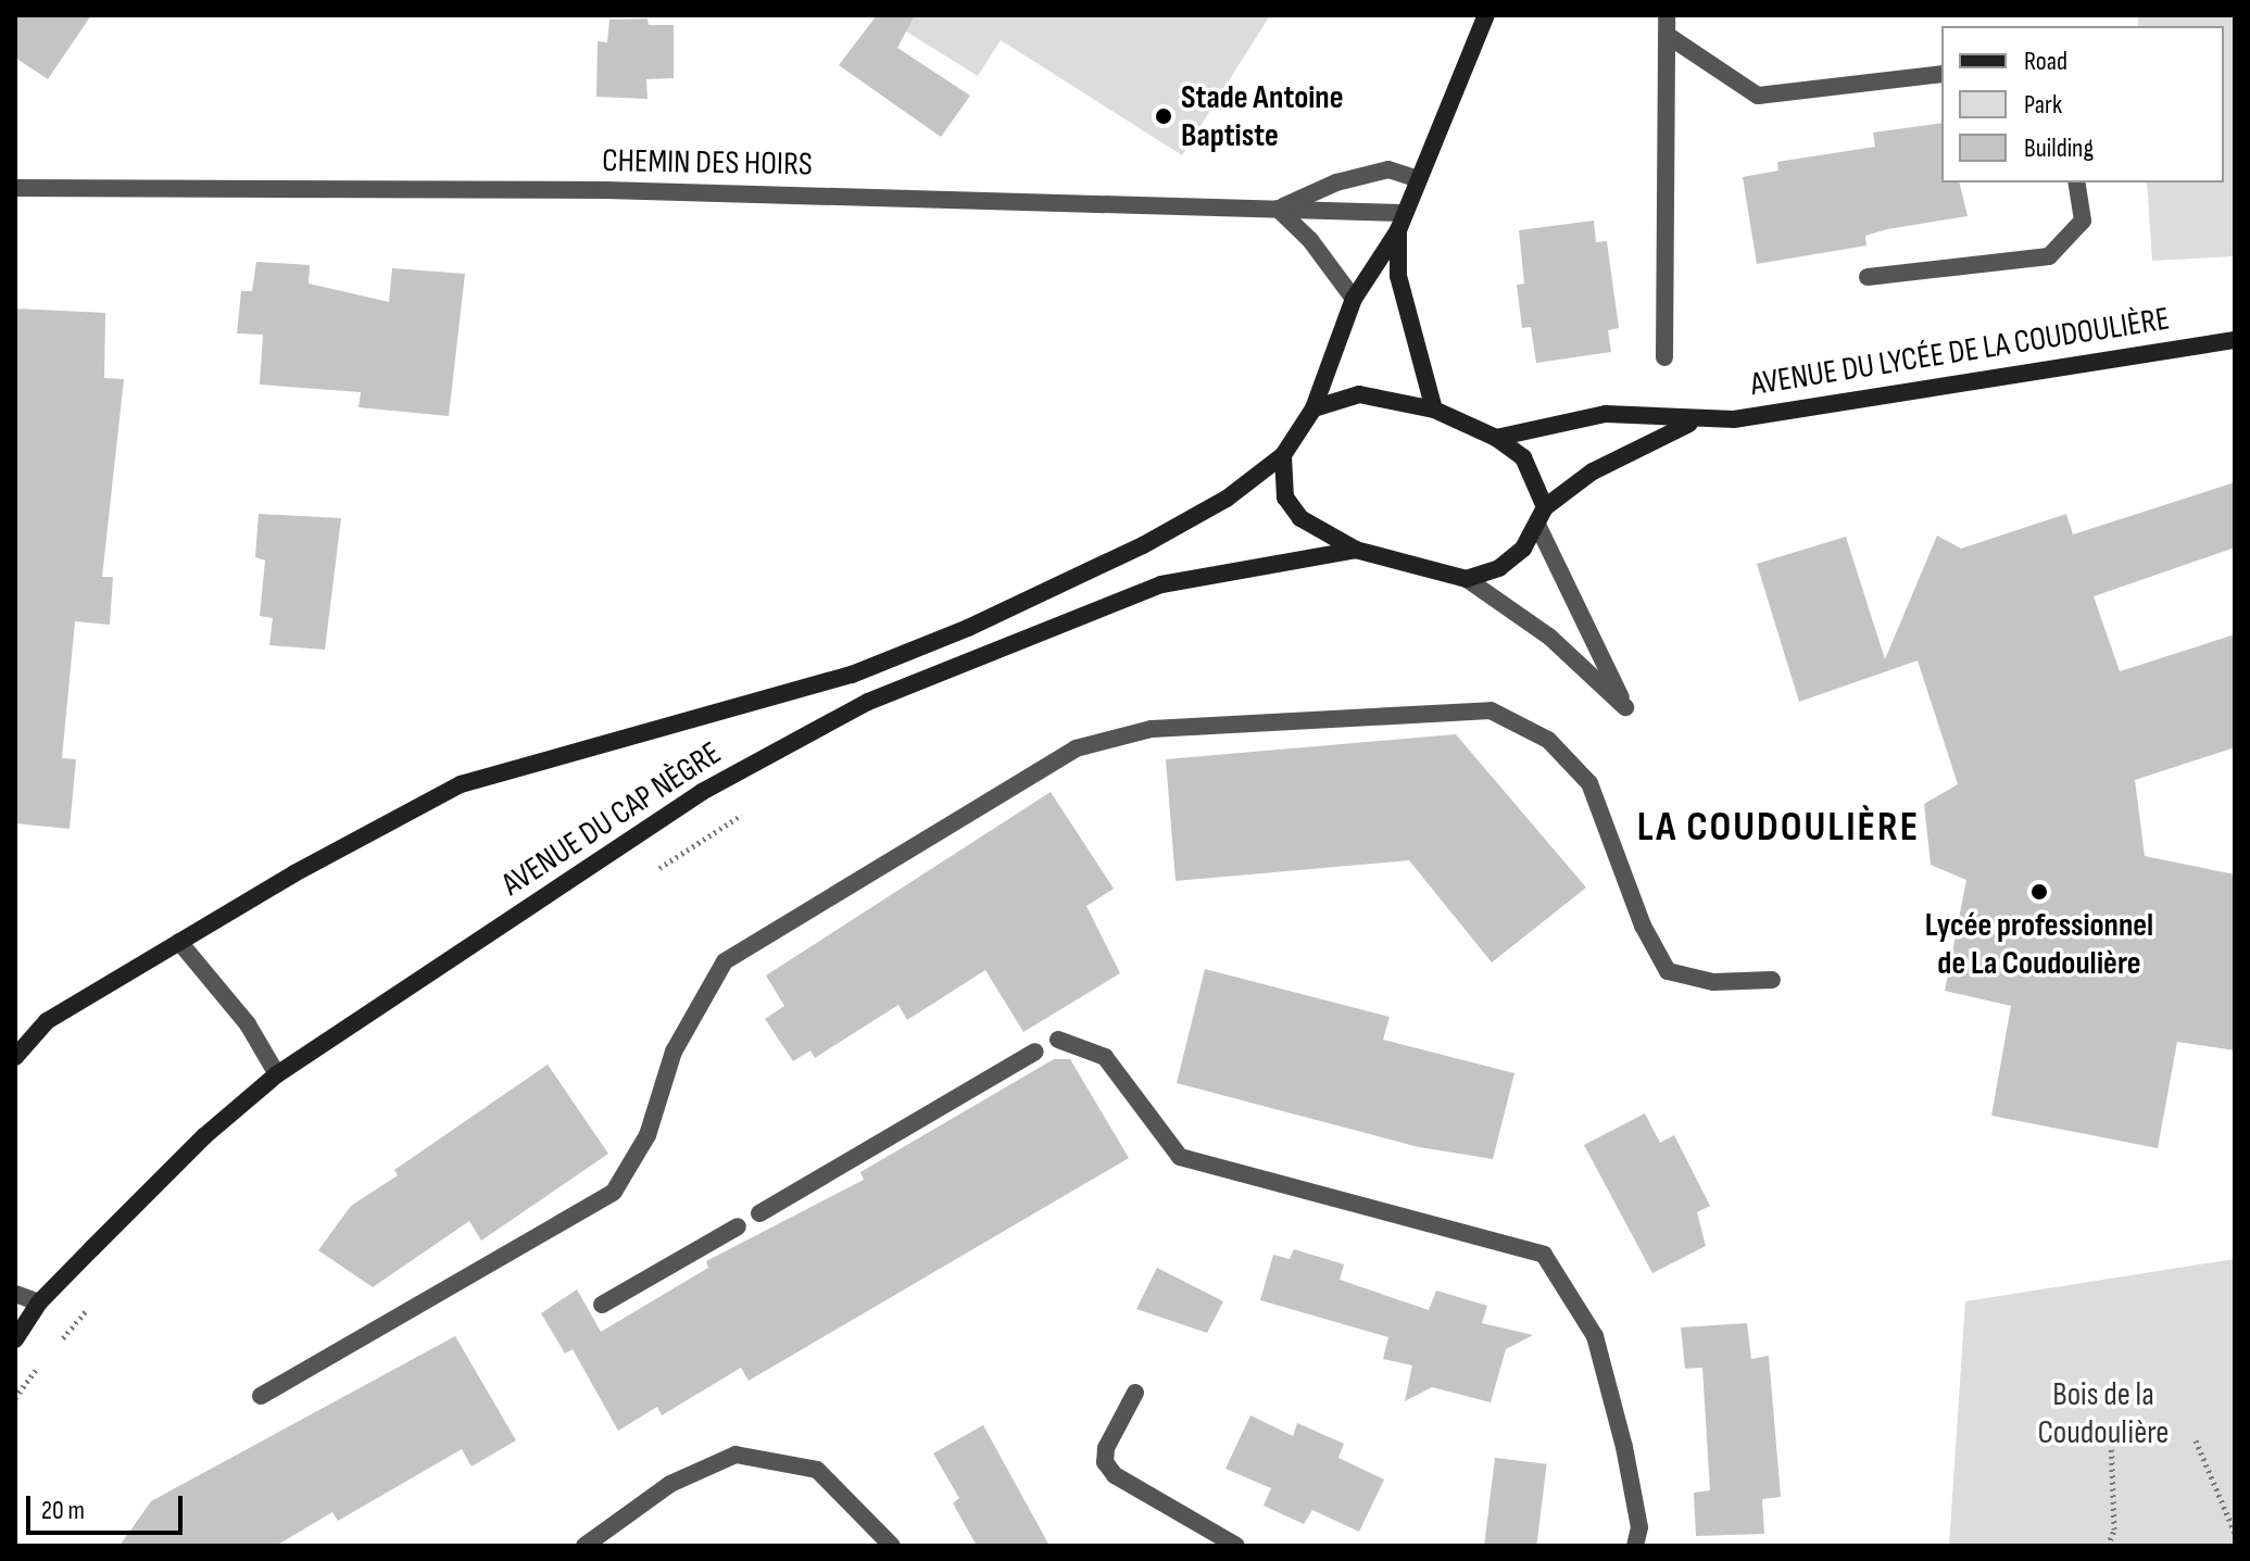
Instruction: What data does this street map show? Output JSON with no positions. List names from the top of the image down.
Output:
{
  "streets": {
    "street": ["CHEMIN DES HOIRS", "AVENUE DU LYCÉE DE LA COUDOULIÈRE", "AVENUE DU CAP NÈGRE"]
  },
  "crossings": [
    ["AVENUE DU LYCÉE DE LA COUDOULIÈRE", "AVENUE DU CAP NÈGRE"]
  ],
  "districts": ["LA COUDOULIÈRE"],
  "parks": ["Bois de la Coudoulière"],
  "places": ["Stade Antoine Baptiste", "Lycée professionnel de La Coudoulière"],
  "legend": ["Road", "Park", "Building"],
  "scale_bar": "20 m"
}
